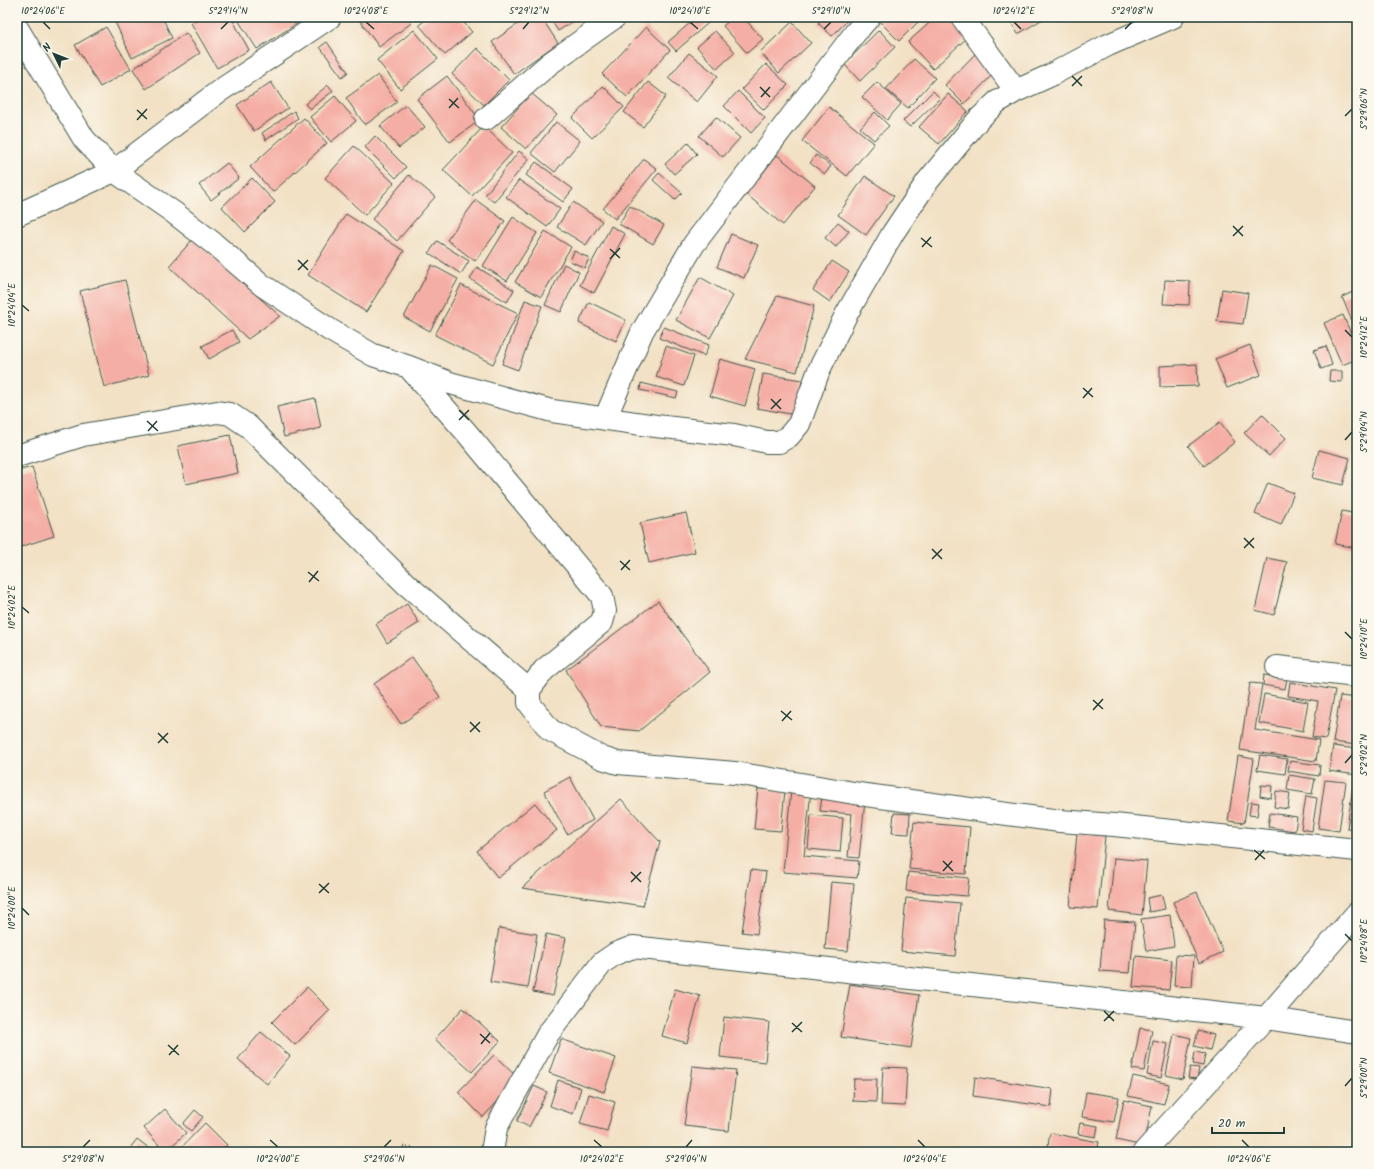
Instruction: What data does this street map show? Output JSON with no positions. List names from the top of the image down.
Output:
{
  "scale_bar": "20 m",
  "north": "top left",
  "coordinates": [
    "10°24'06\"E",
    "5°29'14\"N",
    "10°24'08\"E",
    "5°29'12\"N",
    "10°24'10\"E",
    "5°29'10\"N",
    "10°24'12\"E",
    "5°29'08\"N",
    "5°29'06\"N",
    "10°24'04\"E",
    "5°29'04\"N",
    "10°24'02\"E",
    "5°29'02\"N",
    "10°24'00\"E",
    "5°29'00\"N"
  ]
}
